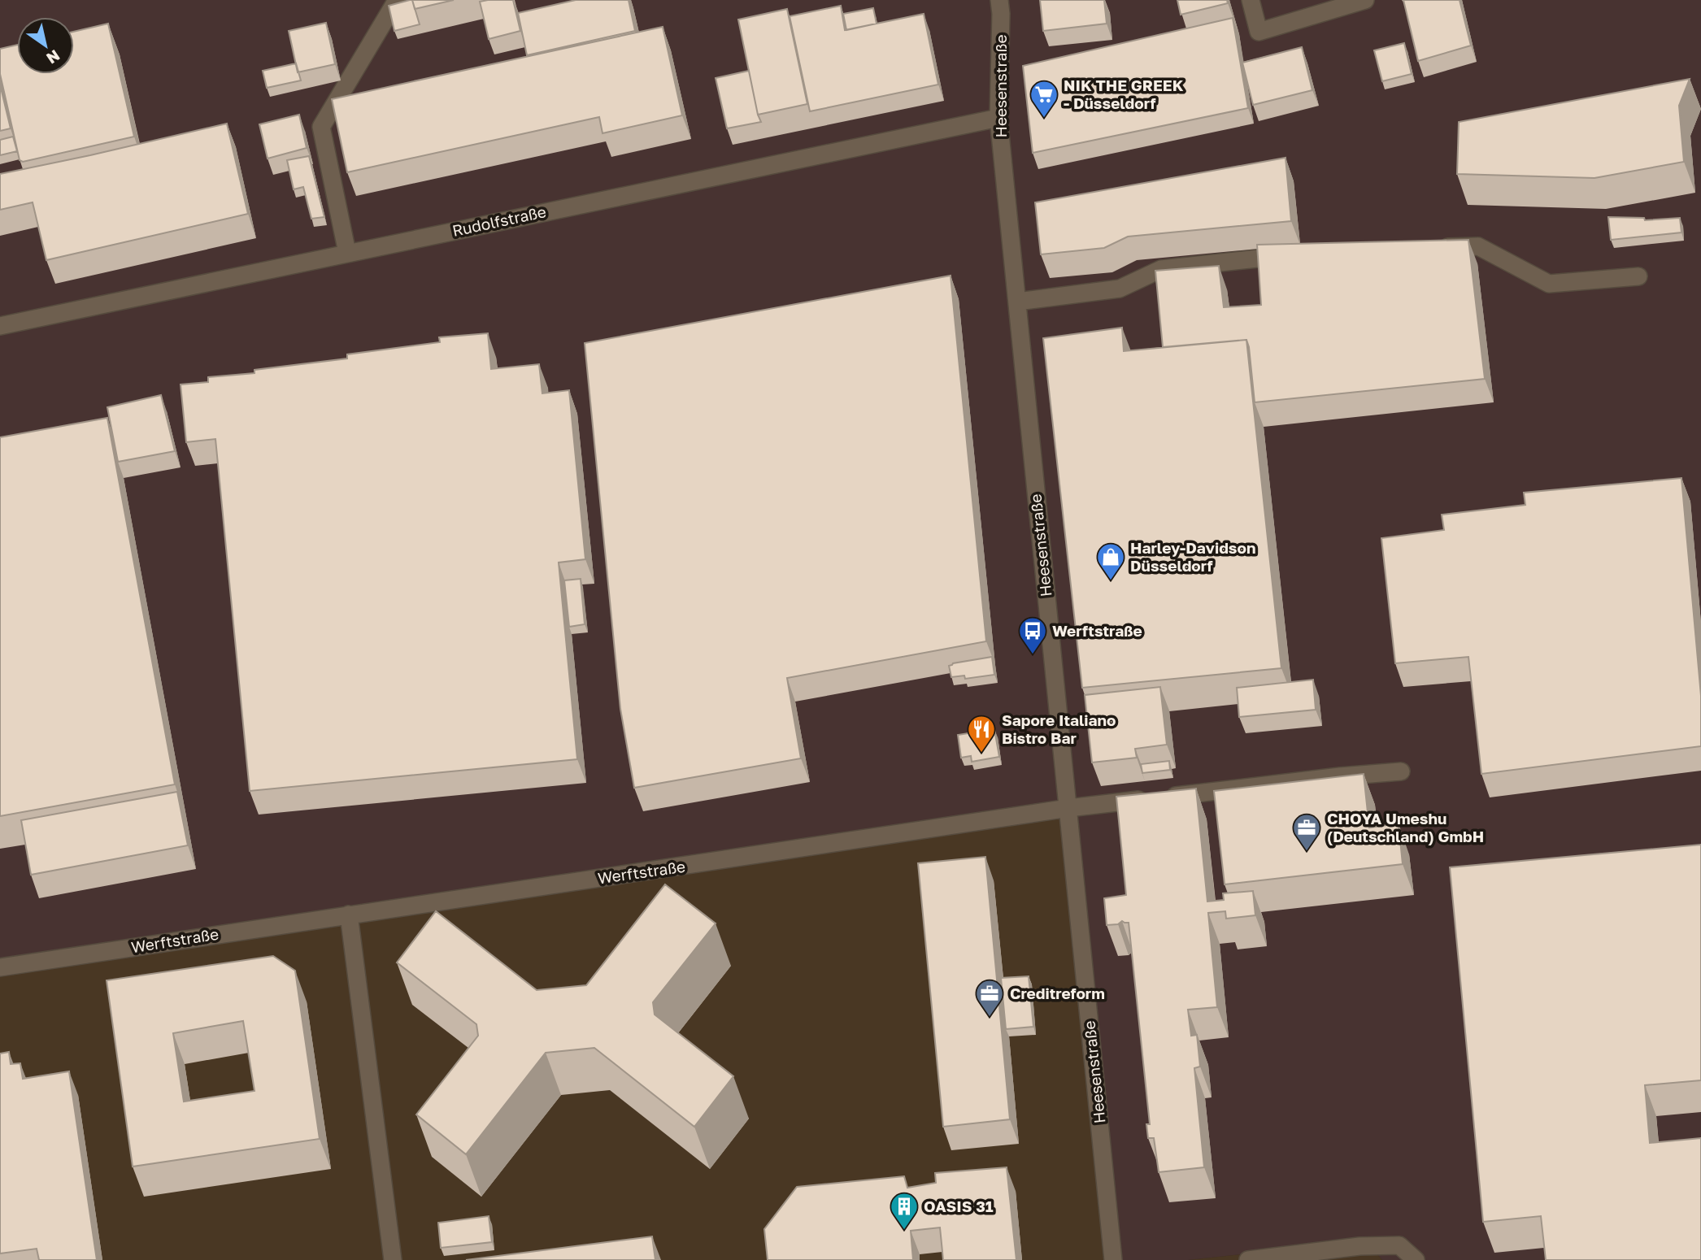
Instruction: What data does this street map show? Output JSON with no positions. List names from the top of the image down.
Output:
{
  "streets": {
    "street": ["Heesenstraße", "Rudolfstraße", "Werftstraße"]
  },
  "crossings": [
    ["Heesenstraße", "Rudolfstraße"],
    ["Heesenstraße", "Werftstraße"]
  ],
  "places": {
    "supermarket": ["NIK THE GREEK - Düsseldorf"],
    "shop": ["Harley-Davidson Düsseldorf"],
    "bus stop": ["Werftstraße"],
    "restaurant": ["Sapore Italiano Bistro Bar"],
    "office": ["CHOYA Umeshu (Deutschland) GmbH", "Creditreform"],
    "building": ["OASIS 31"]
  },
  "north": "bottom right"
}
